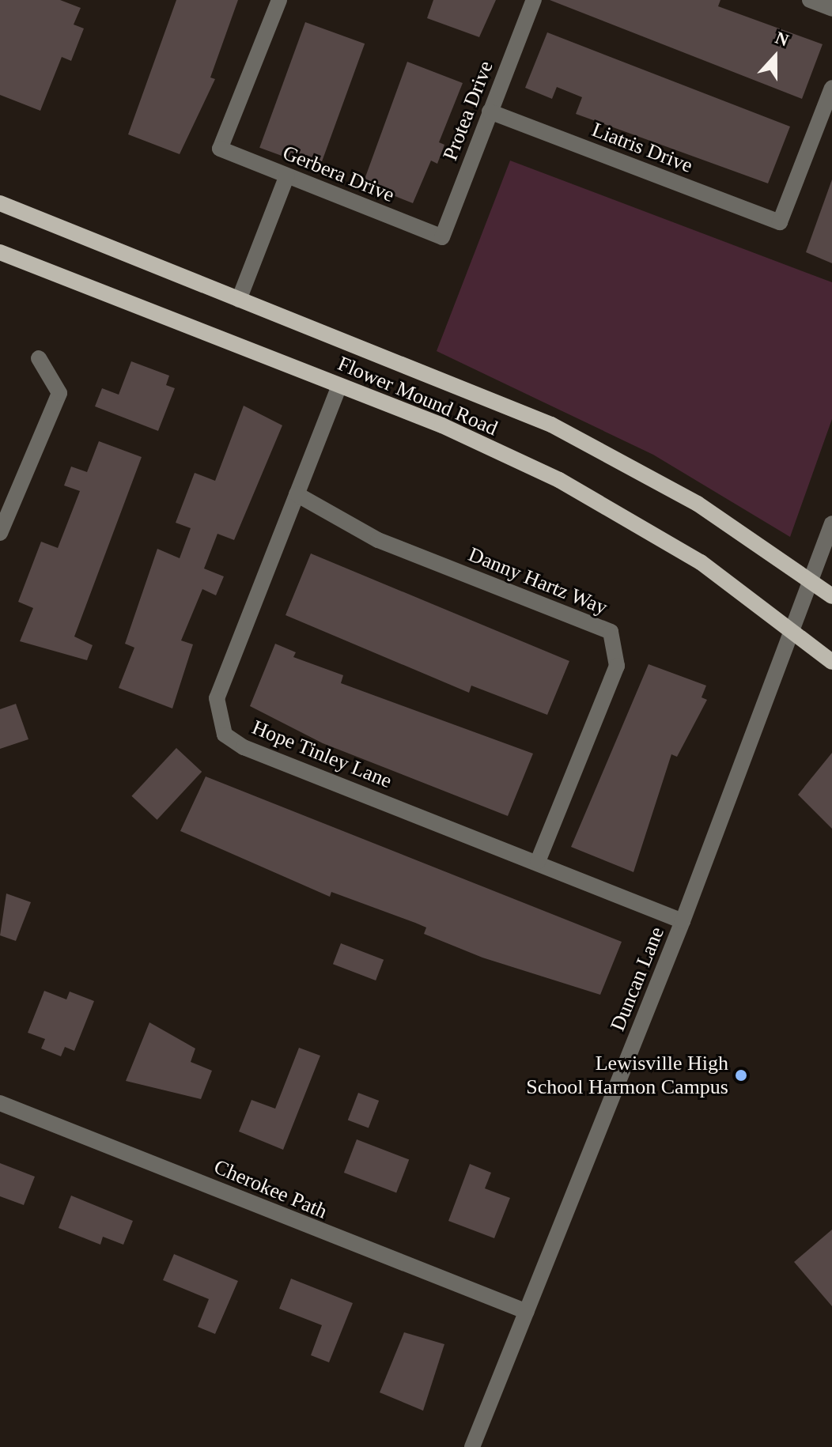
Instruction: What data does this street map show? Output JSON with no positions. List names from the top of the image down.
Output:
{
  "streets": {
    "main road": ["Flower Mound Road"],
    "street": [
      "Protea Drive",
      "Liatris Drive",
      "Gerbera Drive",
      "Danny Hartz Way",
      "Hope Tinley Lane",
      "Duncan Lane",
      "Cherokee Path"
    ]
  },
  "crossings": [
    ["Protea Drive", "Liatris Drive"],
    ["Protea Drive", "Gerbera Drive"],
    ["Flower Mound Road", "Hope Tinley Lane"],
    ["Flower Mound Road", "Duncan Lane"],
    ["Danny Hartz Way", "Hope Tinley Lane"],
    ["Hope Tinley Lane", "Duncan Lane"],
    ["Duncan Lane", "Cherokee Path"]
  ],
  "places": ["Lewisville High School Harmon Campus"],
  "north": "top"
}
